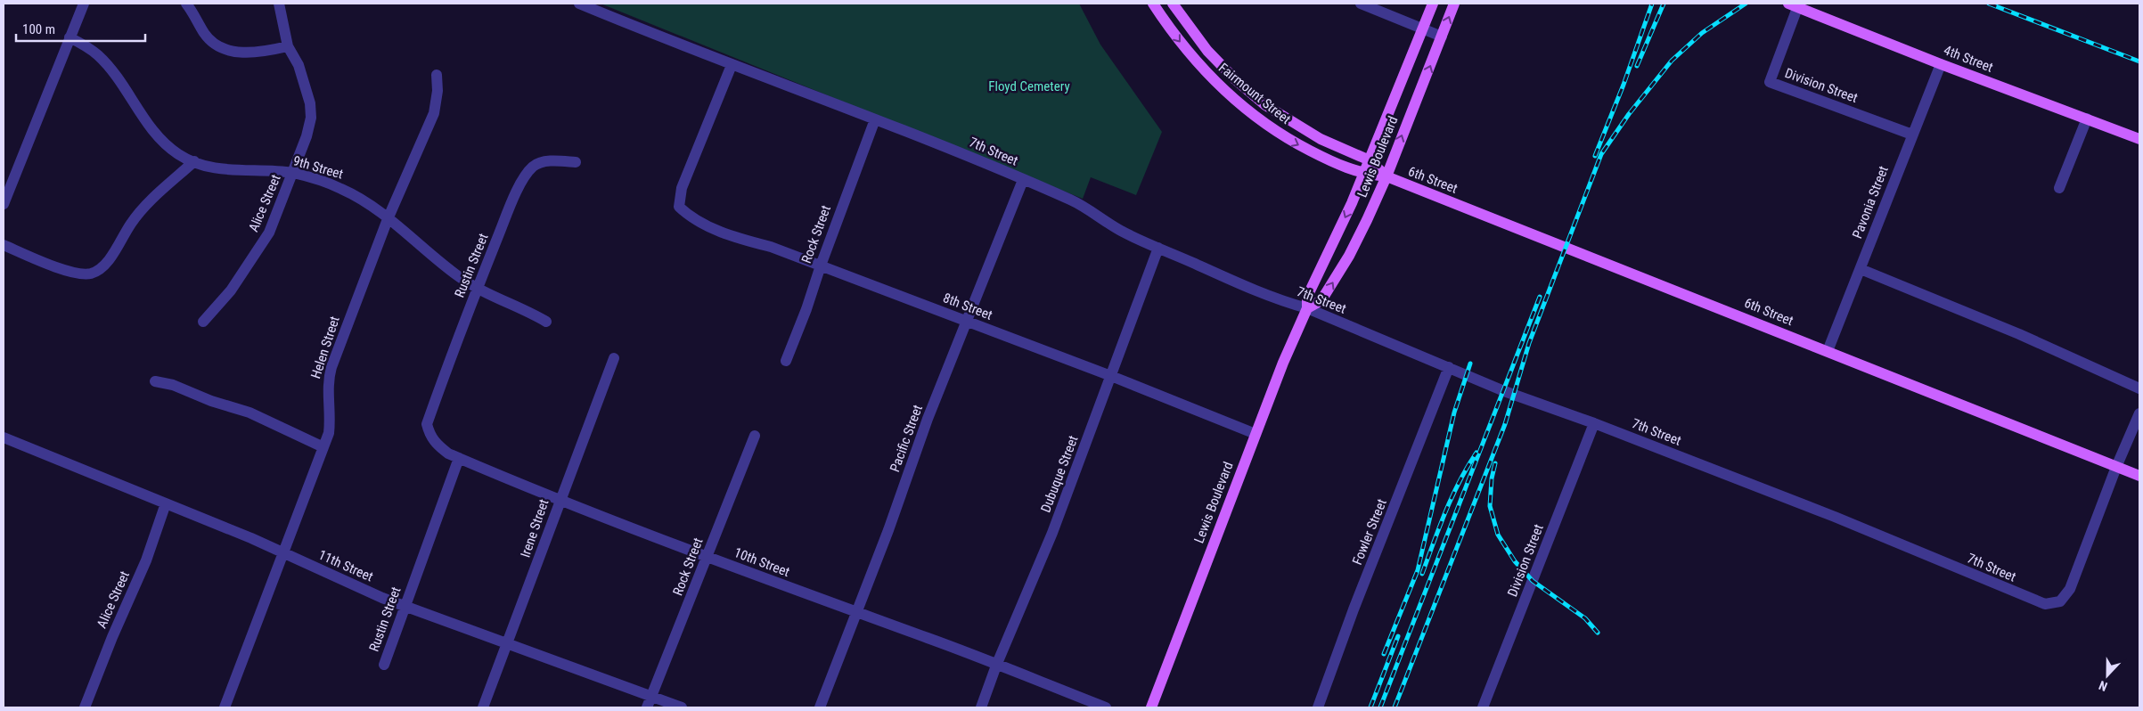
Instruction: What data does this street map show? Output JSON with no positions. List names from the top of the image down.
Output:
{
  "streets": {
    "main road": [
      "4th Street",
      "Fairmount Street",
      "Lewis Boulevard",
      "6th Street"
    ],
    "street": [
      "Division Street",
      "7th Street",
      "9th Street",
      "Pavonia Street",
      "Alice Street",
      "Rock Street",
      "Rustin Street",
      "8th Street",
      "Helen Street",
      "Pacific Street",
      "Dubuque Street",
      "Irene Street",
      "Fowler Street",
      "10th Street",
      "11th Street"
    ]
  },
  "crossings": [
    ["4th Street", "Division Street"],
    ["4th Street", "Pavonia Street"],
    ["Division Street", "7th Street"],
    ["Division Street", "Pavonia Street"],
    ["Fairmount Street", "Lewis Boulevard"],
    ["Fairmount Street", "6th Street"],
    ["7th Street", "Lewis Boulevard"],
    ["7th Street", "6th Street"],
    ["7th Street", "Rock Street"],
    ["7th Street", "8th Street"],
    ["7th Street", "Pacific Street"],
    ["7th Street", "Dubuque Street"],
    ["7th Street", "Fowler Street"],
    ["Lewis Boulevard", "6th Street"],
    ["Lewis Boulevard", "8th Street"],
    ["9th Street", "Alice Street"],
    ["9th Street", "Rustin Street"],
    ["9th Street", "Helen Street"],
    ["6th Street", "Pavonia Street"],
    ["Alice Street", "11th Street"],
    ["Rock Street", "8th Street"],
    ["Rock Street", "10th Street"],
    ["Rock Street", "11th Street"],
    ["Rustin Street", "10th Street"],
    ["Rustin Street", "11th Street"],
    ["8th Street", "Pacific Street"],
    ["8th Street", "Dubuque Street"],
    ["Helen Street", "11th Street"],
    ["Pacific Street", "10th Street"],
    ["Dubuque Street", "10th Street"],
    ["Irene Street", "10th Street"],
    ["Irene Street", "11th Street"]
  ],
  "parks": ["Floyd Cemetery"],
  "scale_bar": "100 m",
  "north": "bottom"
}
